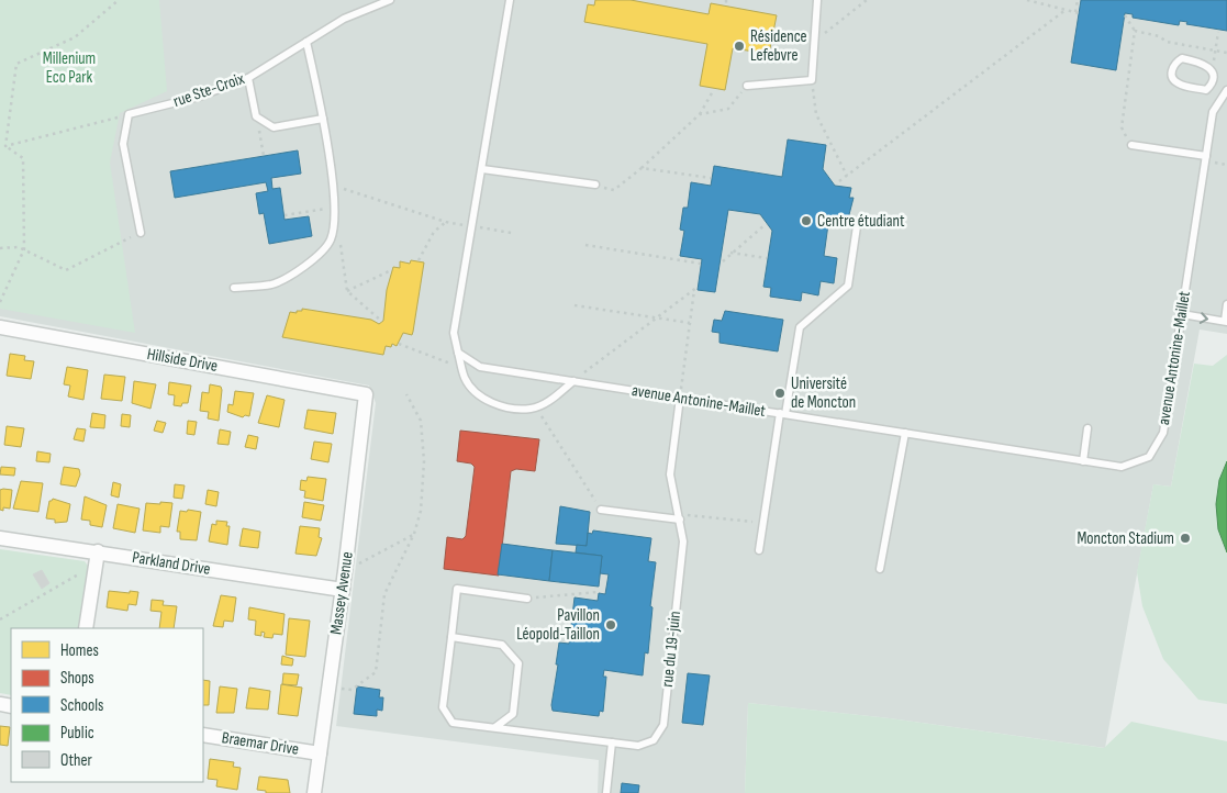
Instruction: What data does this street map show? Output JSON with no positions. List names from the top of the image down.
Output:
{
  "streets": {
    "street": [
      "Hillside Drive",
      "Parkland Drive",
      "Massey Avenue",
      "Braemar Drive"
    ],
    "lane": ["rue Ste-Croix", "avenue Antonine-Maillet", "rue du 19-juin"]
  },
  "crossings": [
    ["avenue Antonine-Maillet", "rue du 19-juin"],
    ["Hillside Drive", "Massey Avenue"],
    ["Parkland Drive", "Massey Avenue"],
    ["Massey Avenue", "Braemar Drive"]
  ],
  "parks": ["Millenium Eco Park"],
  "places": [
    "Résidence Lefebvre",
    "Centre étudiant",
    "Université de Moncton",
    "Moncton Stadium",
    "Pavillon Léopold-Taillon"
  ],
  "legend": [
    "Homes",
    "Shops",
    "Schools",
    "Public",
    "Other"
  ]
}
